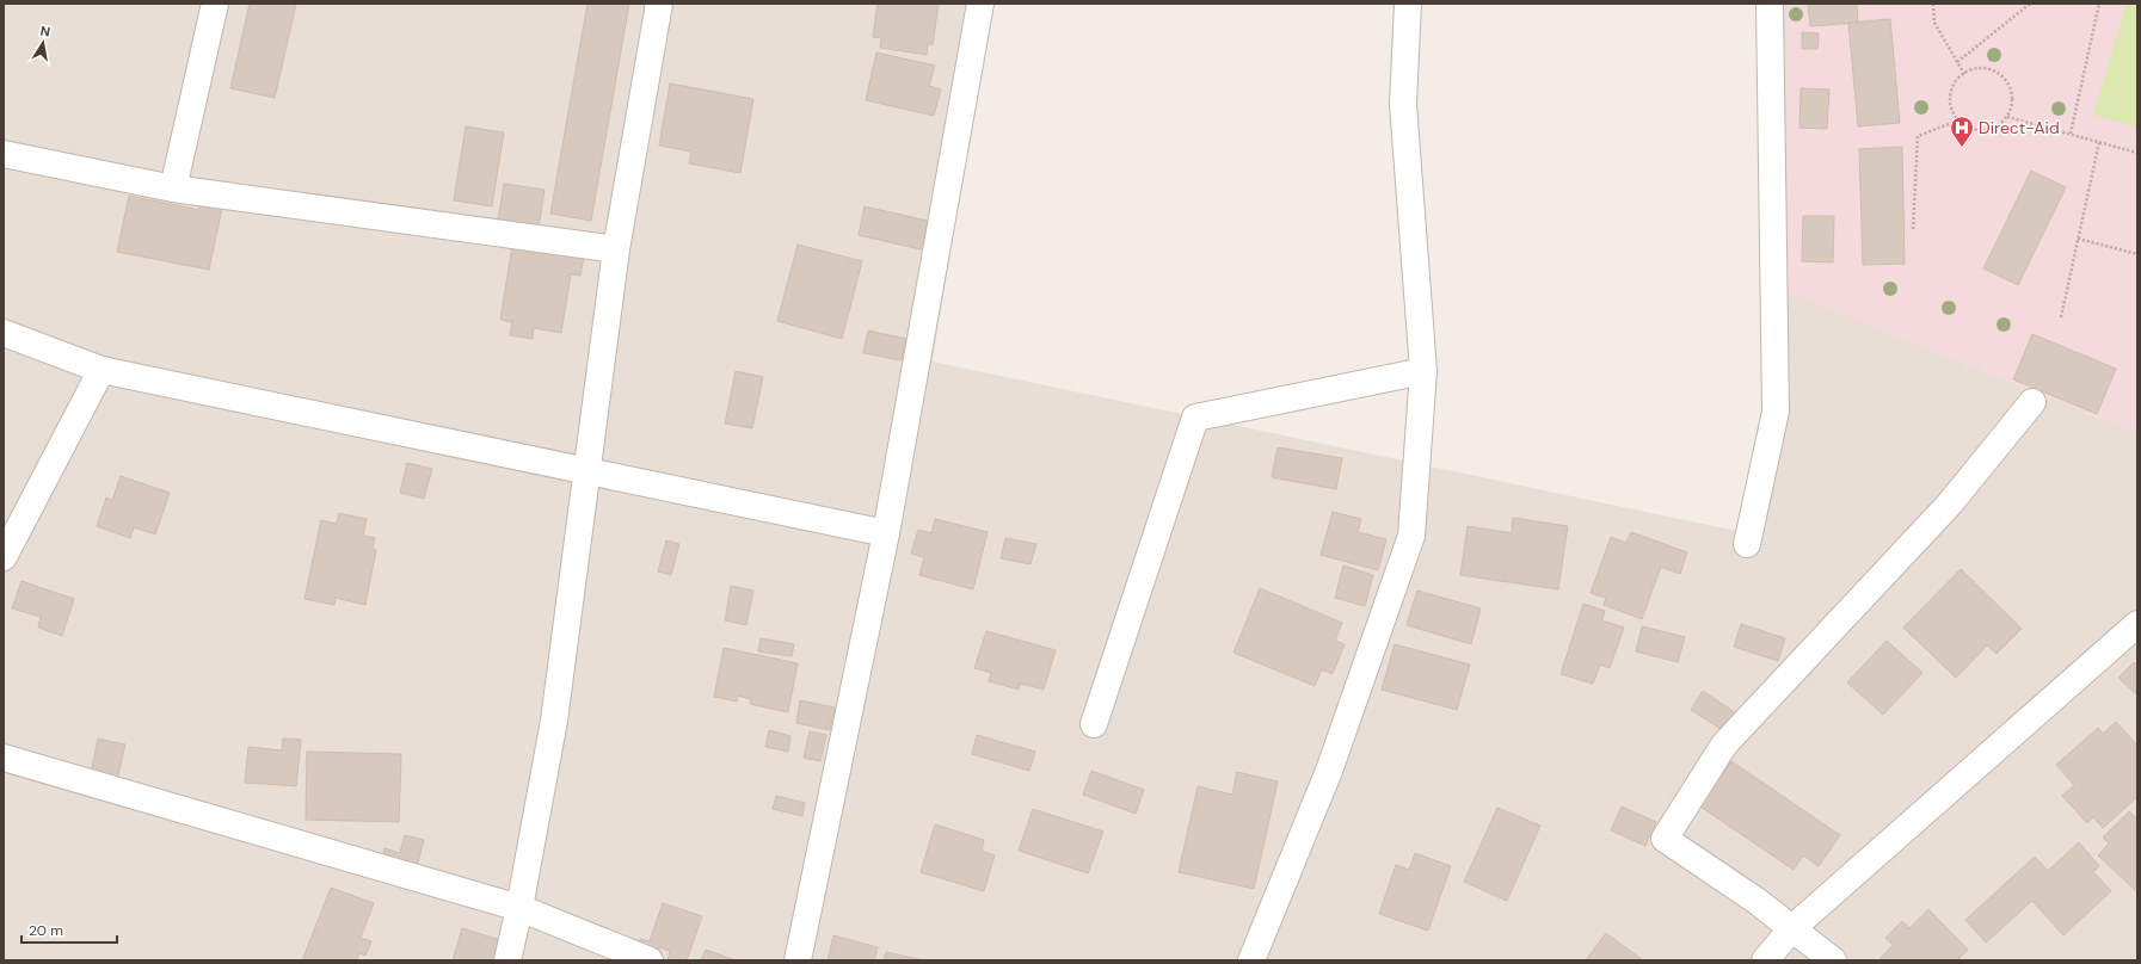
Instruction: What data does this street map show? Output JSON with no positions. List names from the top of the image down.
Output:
{
  "places": {
    "hospital": ["Direct-Aid"]
  },
  "scale_bar": "20 m",
  "north": "top"
}
